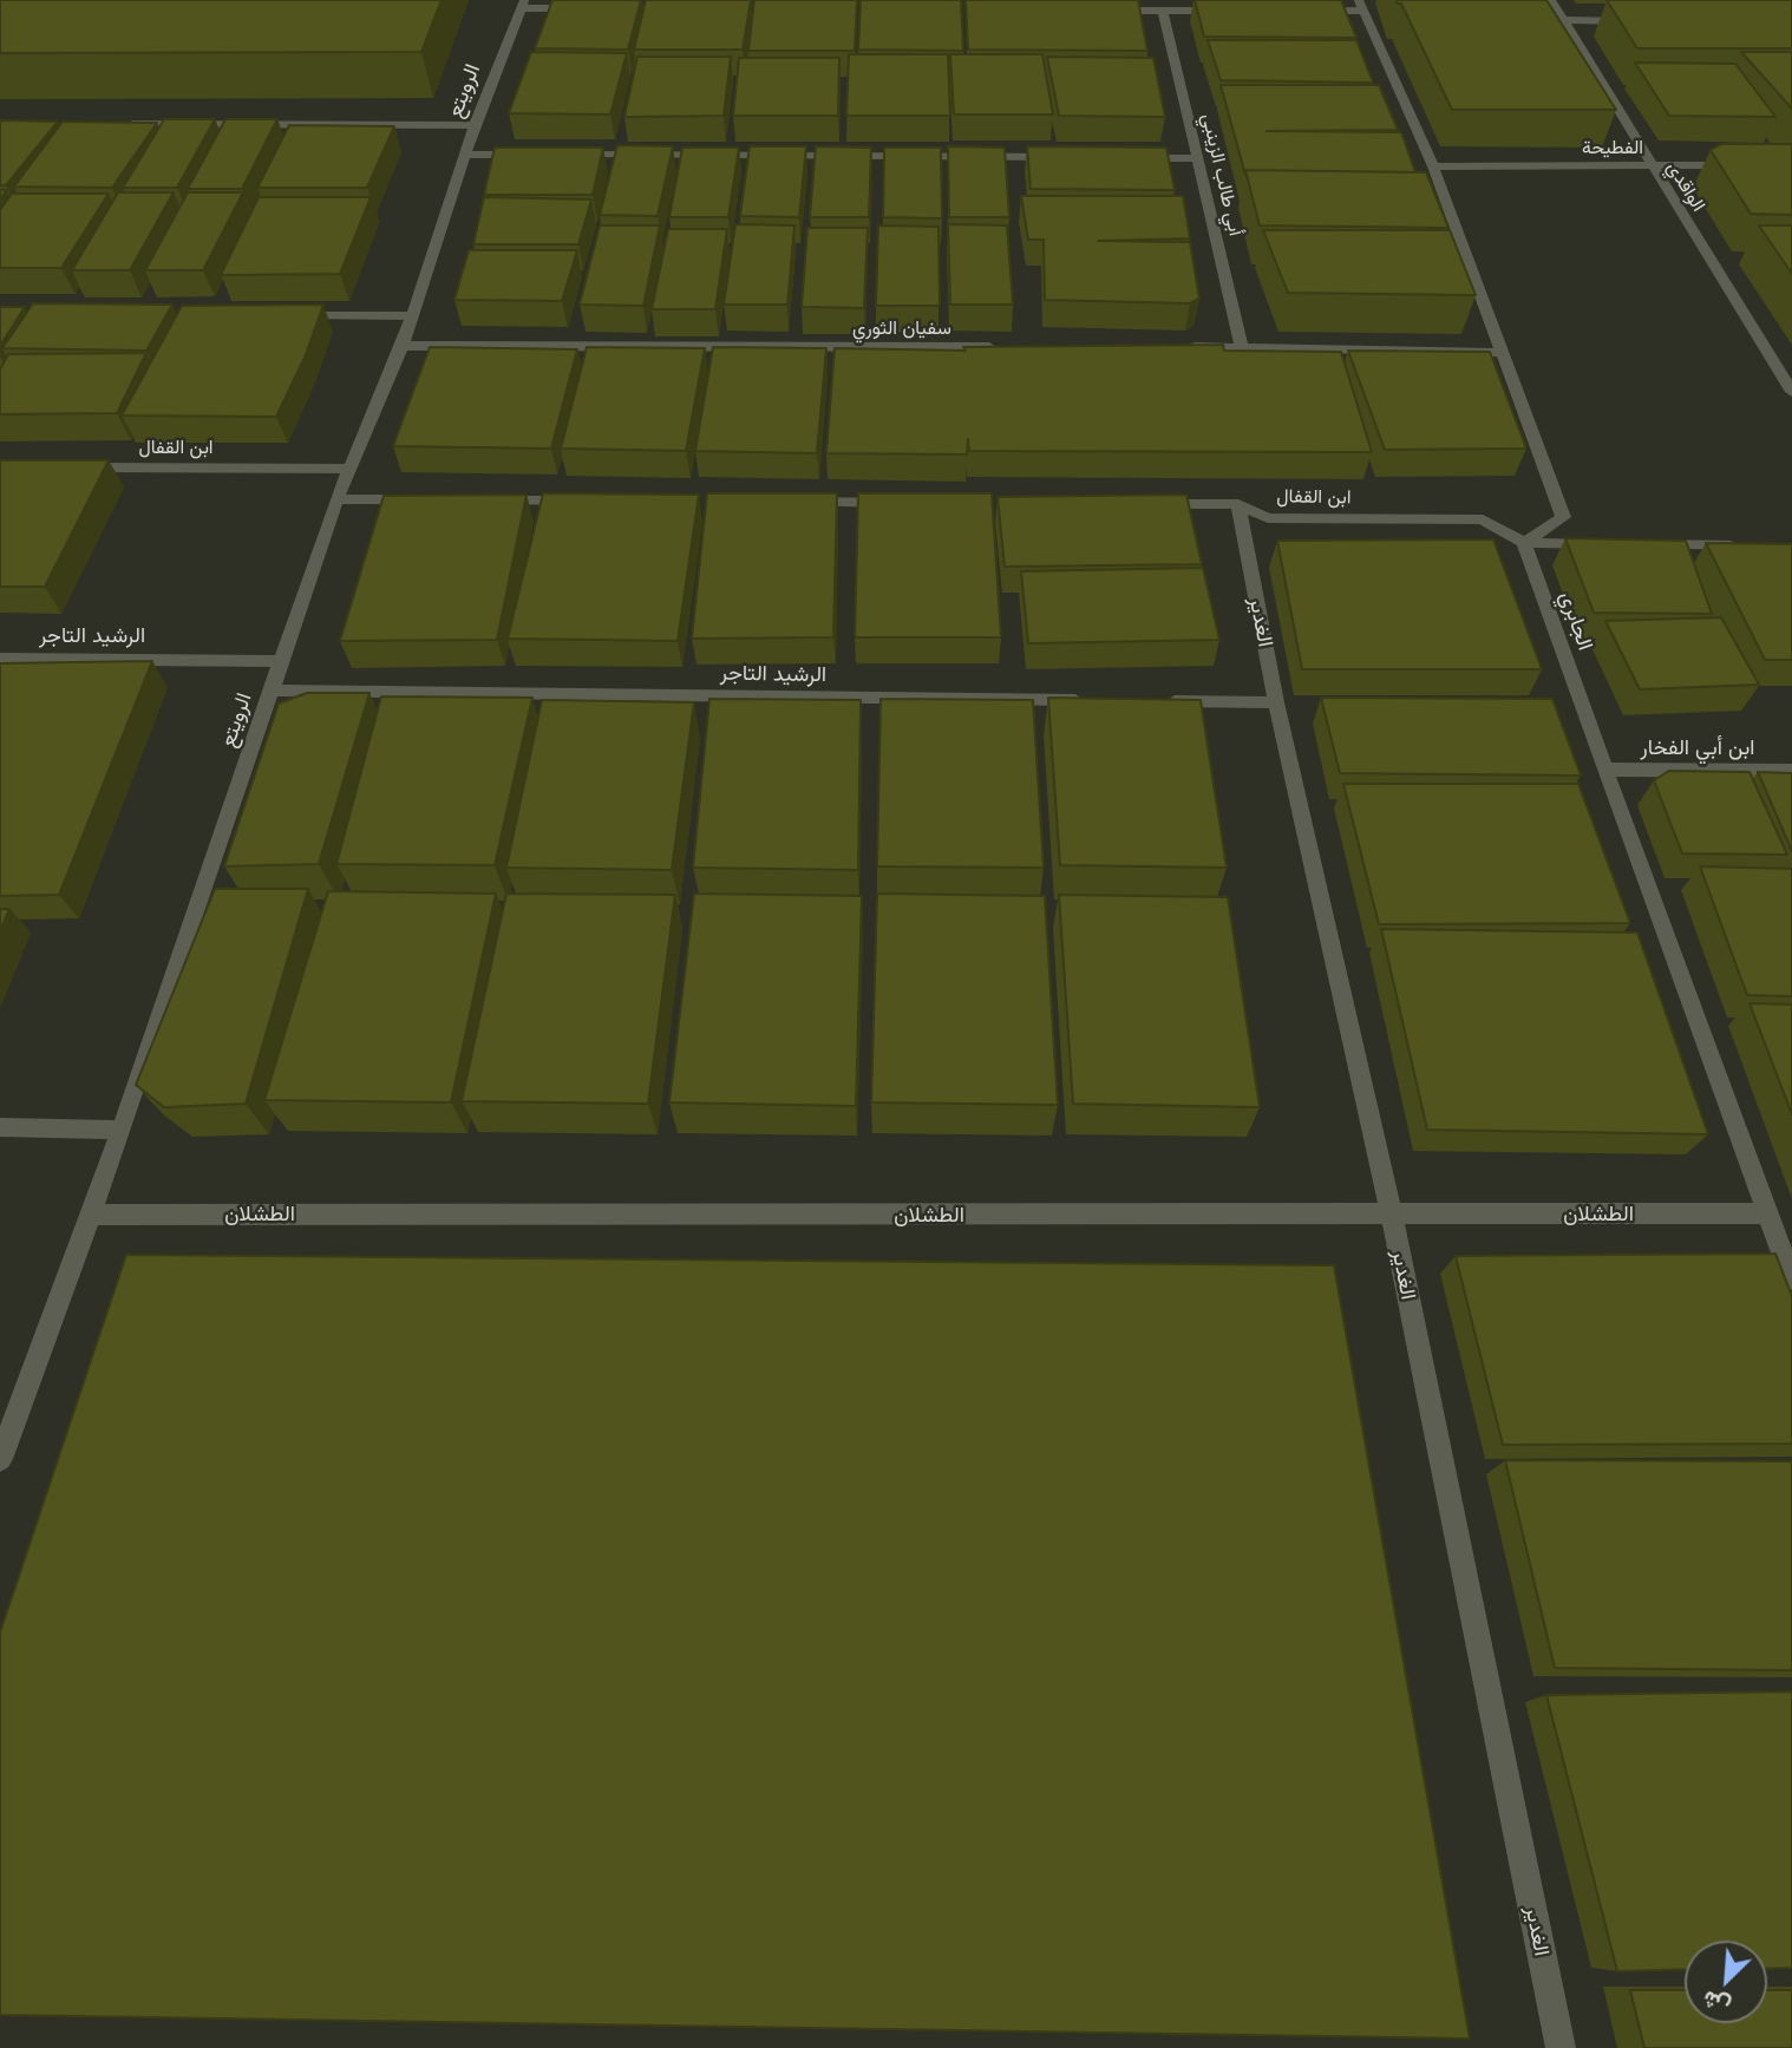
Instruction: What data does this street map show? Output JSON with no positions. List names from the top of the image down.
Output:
{
  "streets": {
    "street": [
      "الرويتع",
      "الفطيحة",
      "أبي طالب الزينبي",
      "الواقدي",
      "سفيان الثوري",
      "ابن القفال",
      "الجابري",
      "الغدير",
      "الرشيد التاجر",
      "ابن أبي الفخار",
      "الطشلان"
    ]
  },
  "crossings": [
    ["الرويتع", "سفيان الثوري"],
    ["الرويتع", "ابن القفال"],
    ["الرويتع", "الرشيد التاجر"],
    ["الرويتع", "الطشلان"],
    ["الفطيحة", "الواقدي"],
    ["ابن القفال", "الجابري"],
    ["ابن القفال", "الغدير"],
    ["الجابري", "ابن أبي الفخار"],
    ["الجابري", "الطشلان"],
    ["الغدير", "الطشلان"]
  ],
  "north": "bottom left"
}
